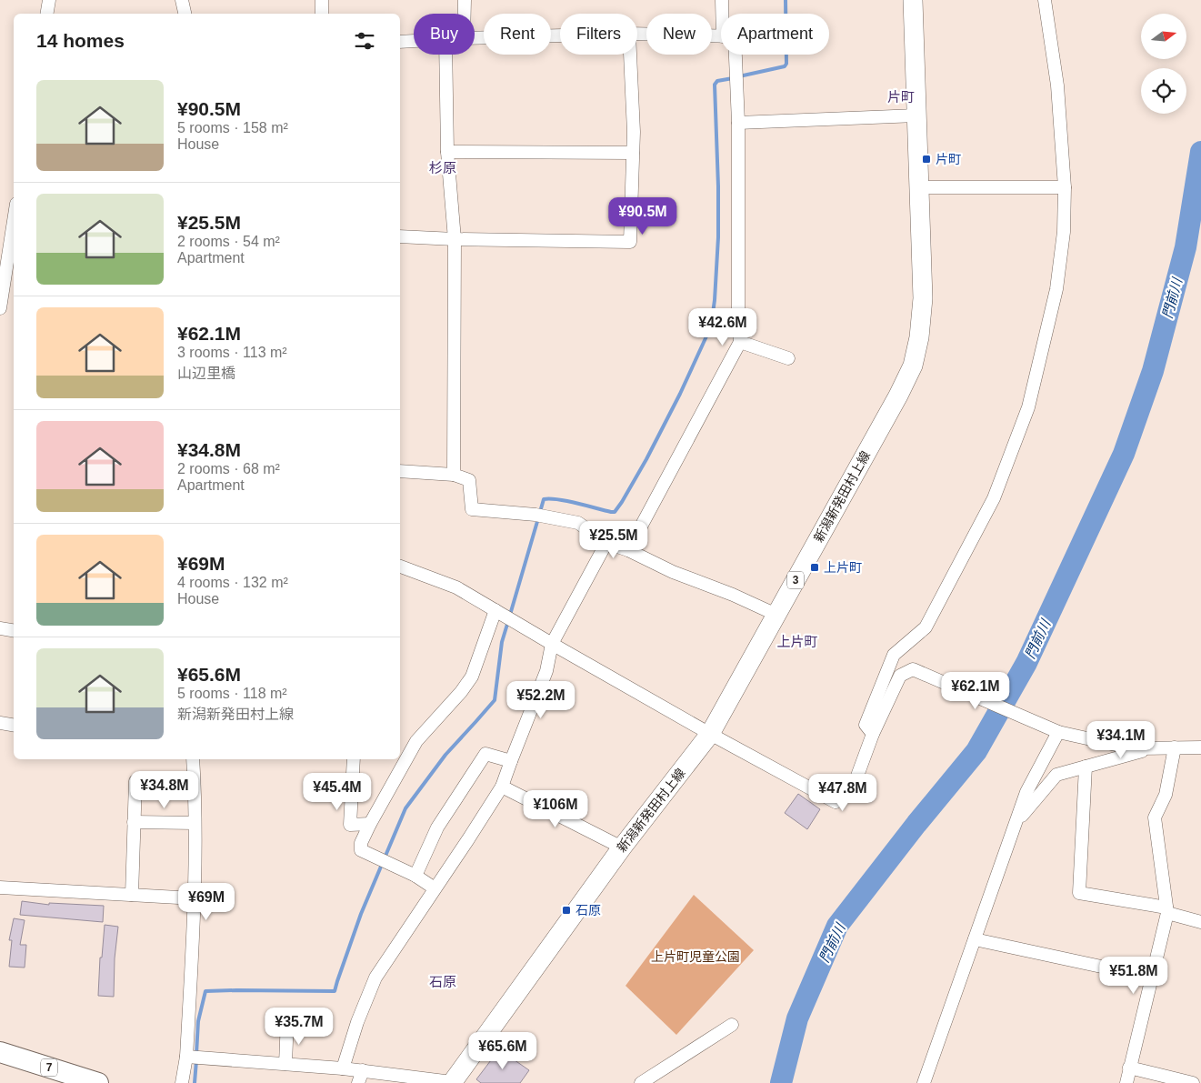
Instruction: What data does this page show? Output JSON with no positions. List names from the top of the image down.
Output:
{
  "streets": {
    "highway": ["7"],
    "main road": ["新潟新発田村上線", "3"]
  },
  "districts": [
    "片町",
    "杉原",
    "上片町",
    "石原"
  ],
  "water": ["門前川"],
  "parks": ["上片町児童公園"],
  "places": {
    "transit": ["片町", "上片町", "石原"]
  },
  "north": "right",
  "page": {
    "chip": [
      "Buy",
      "Rent",
      "Filters",
      "New",
      "Apartment"
    ],
    "heading": "14 homes",
    "list": [
      {
        "name": "¥90.5M",
        "note": "5 rooms · 158 m² · House"
      },
      {
        "name": "¥25.5M",
        "note": "2 rooms · 54 m² · Apartment"
      },
      {
        "name": "¥62.1M",
        "note": "3 rooms · 113 m² · 山辺里橋"
      },
      {
        "name": "¥34.8M",
        "note": "2 rooms · 68 m² · Apartment"
      },
      {
        "name": "¥69M",
        "note": "4 rooms · 132 m² · House"
      },
      {
        "name": "¥65.6M",
        "note": "5 rooms · 118 m² · 新潟新発田村上線"
      }
    ],
    "price": [
      "¥90.5M",
      "¥42.6M",
      "¥25.5M",
      "¥62.1M",
      "¥52.2M",
      "¥34.1M",
      "¥34.8M",
      "¥45.4M",
      "¥47.8M",
      "¥106M",
      "¥69M",
      "¥51.8M",
      "¥35.7M",
      "¥65.6M"
    ]
  }
}
